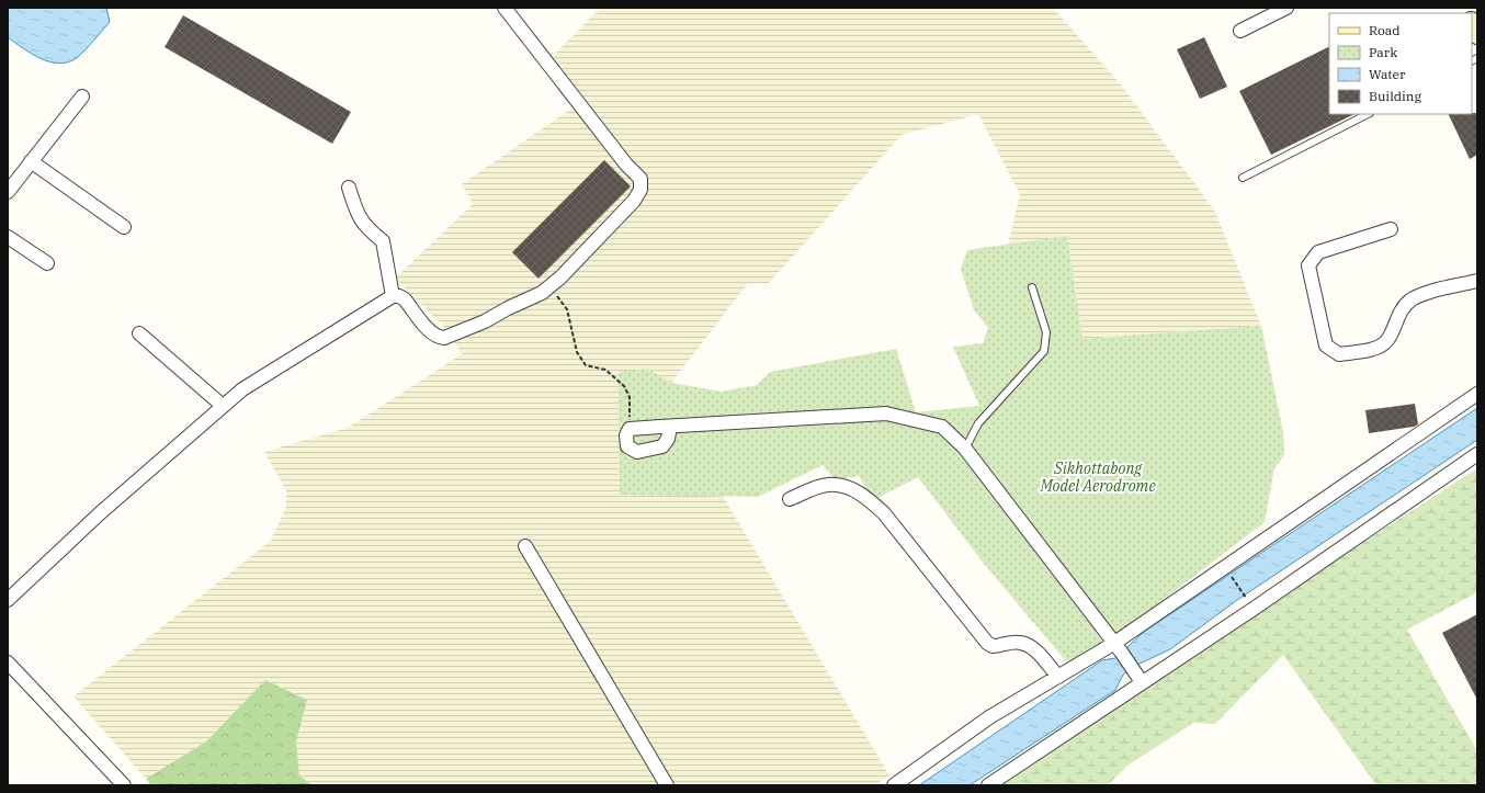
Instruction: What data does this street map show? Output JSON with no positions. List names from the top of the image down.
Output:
{
  "parks": ["Sikhottabong Model Aerodrome"],
  "legend": [
    "Road",
    "Park",
    "Water",
    "Building"
  ]
}
